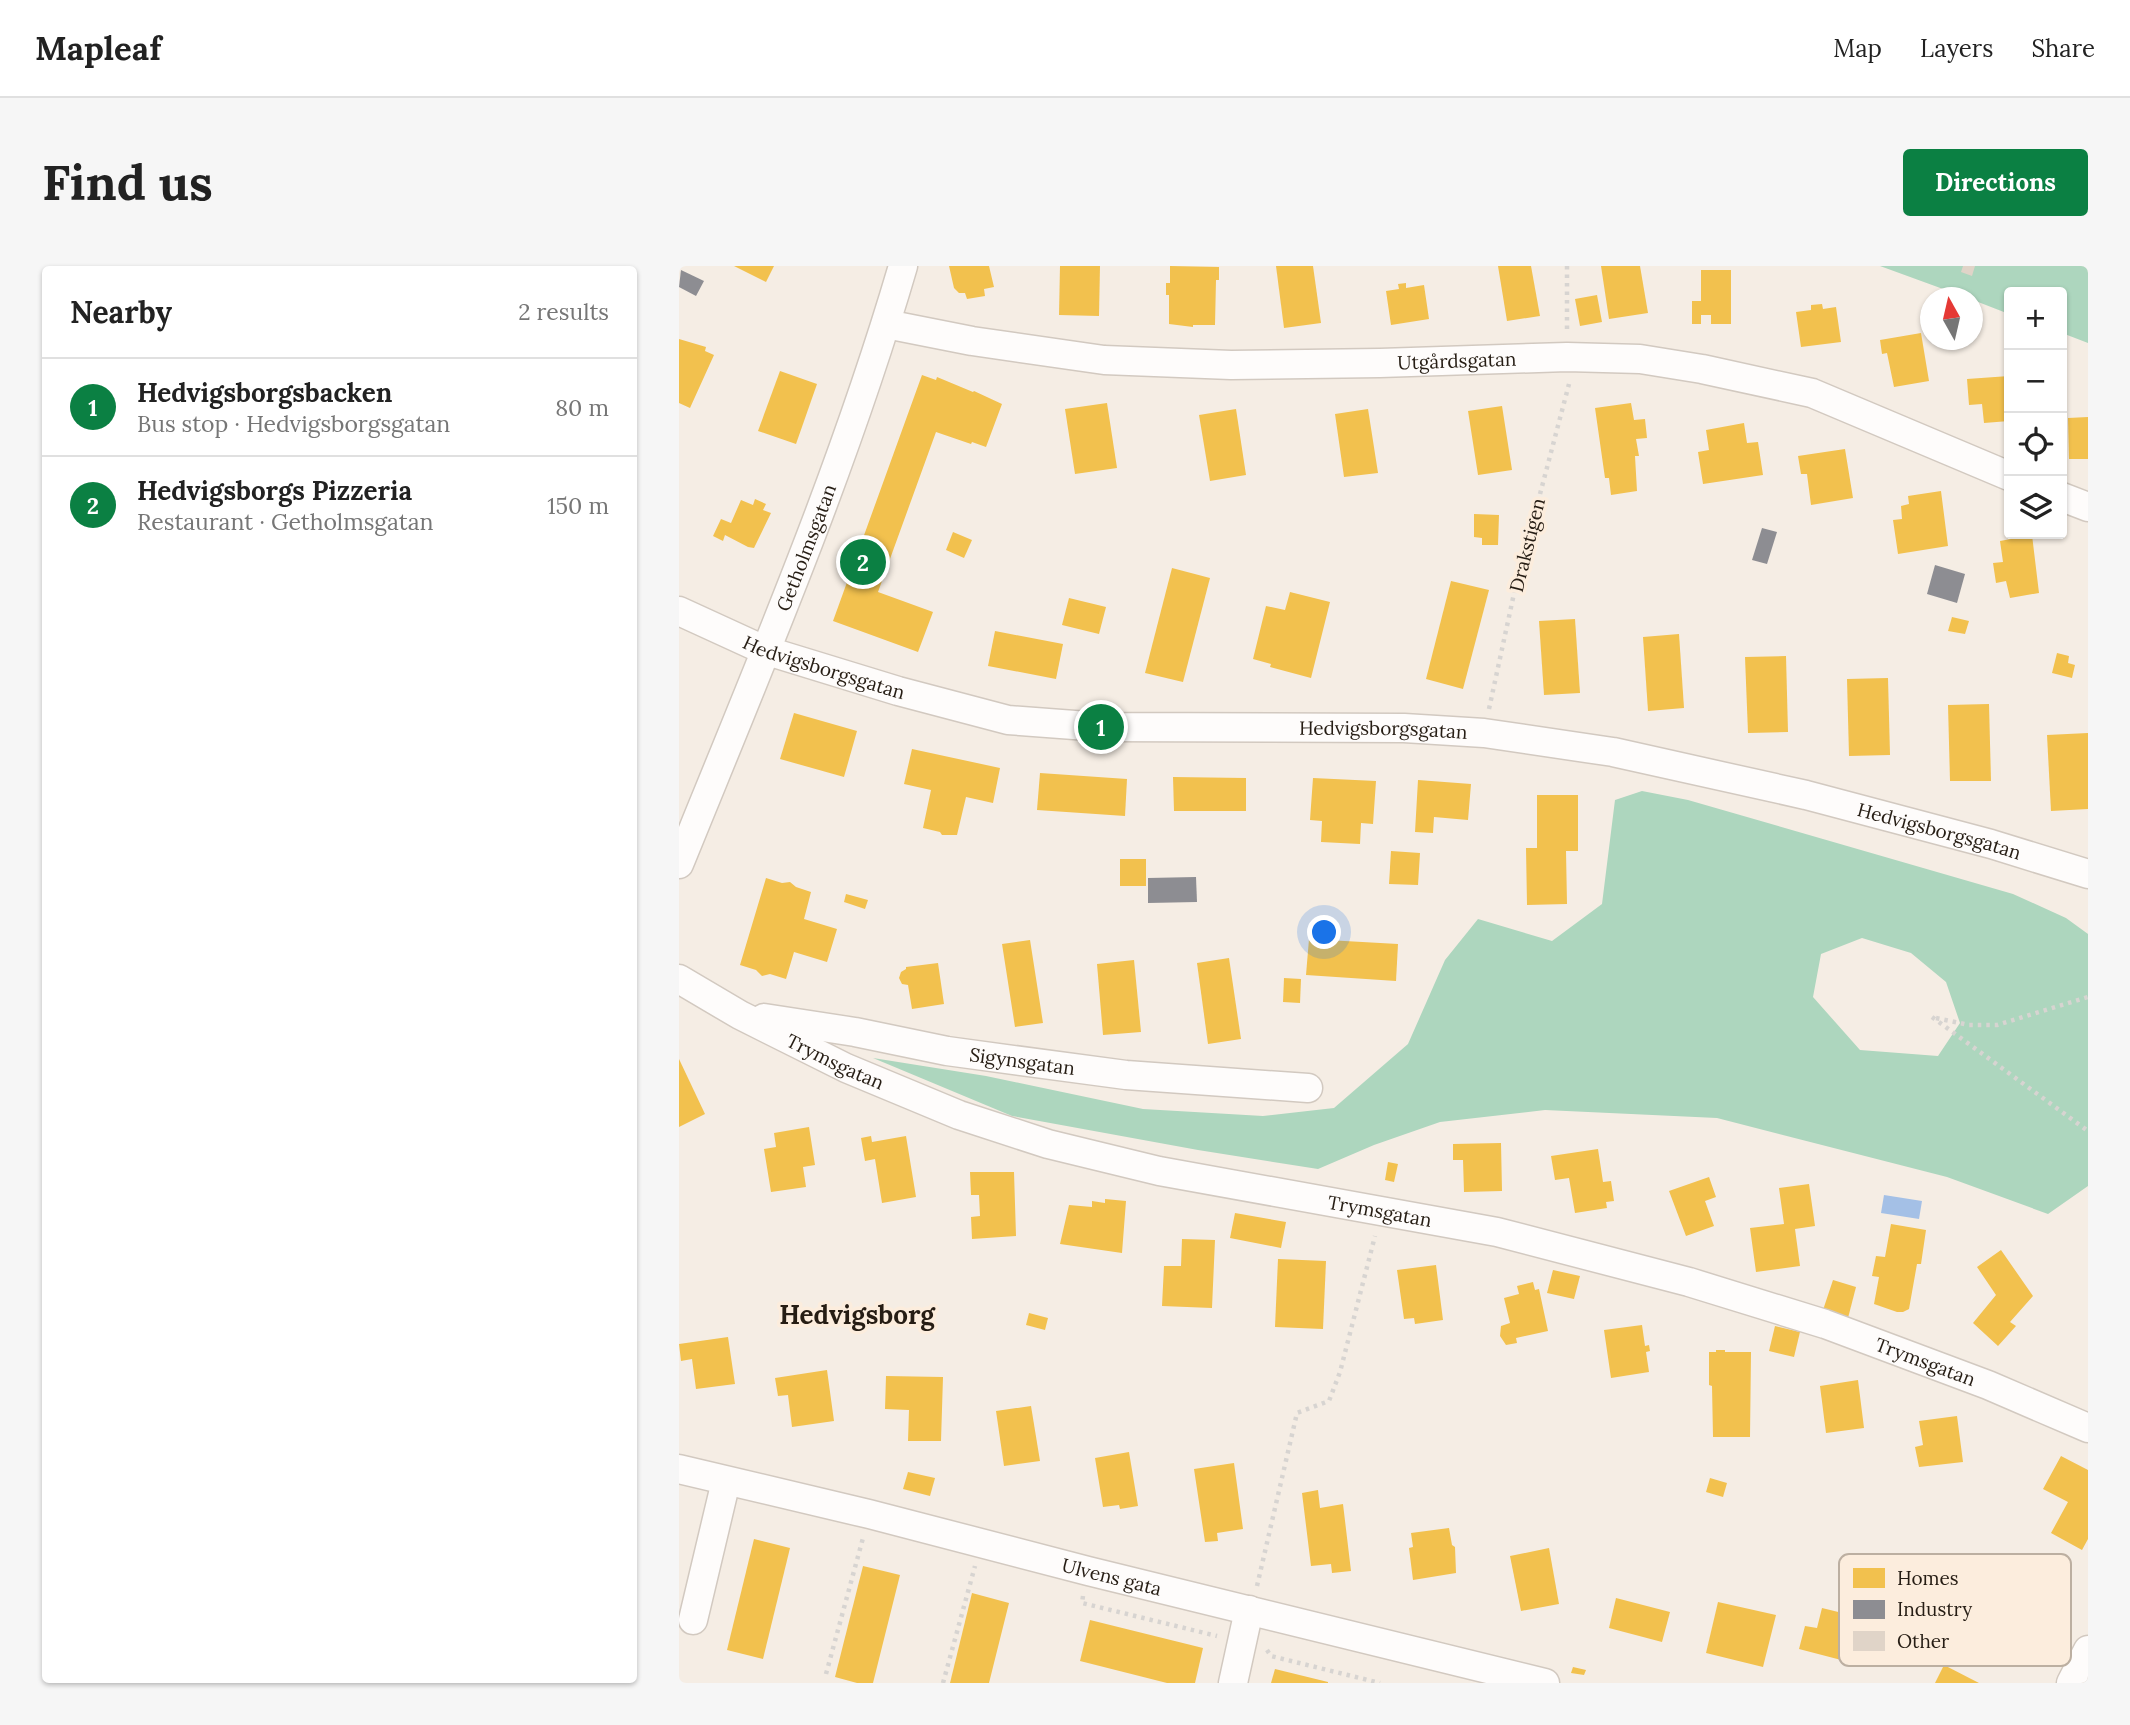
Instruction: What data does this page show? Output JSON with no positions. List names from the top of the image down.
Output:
{
  "streets": {
    "street": [
      "Utgårdsgatan",
      "Getholmsgatan",
      "Hedvigsborgsgatan",
      "Trymsgatan",
      "Sigynsgatan",
      "Ulvens gata"
    ],
    "path": ["Drakstigen"]
  },
  "crossings": [
    ["Utgårdsgatan", "Drakstigen"],
    ["Utgårdsgatan", "Getholmsgatan"],
    ["Drakstigen", "Hedvigsborgsgatan"],
    ["Getholmsgatan", "Hedvigsborgsgatan"],
    ["Trymsgatan", "Sigynsgatan"]
  ],
  "districts": ["Hedvigsborg"],
  "legend": ["Homes", "Industry", "Other"],
  "north": "top",
  "page": {
    "header": "Mapleaf",
    "nav": ["Map", "Layers", "Share"],
    "buttons": "Directions",
    "title": "Find us",
    "heading": ["Nearby", "2 results"],
    "map_buttons": ["+", "−"],
    "list": [
      {
        "mark": "1",
        "name": "Hedvigsborgsbacken",
        "note": "Bus stop · Hedvigsborgsgatan",
        "value": "80 m"
      },
      {
        "mark": "2",
        "name": "Hedvigsborgs Pizzeria",
        "note": "Restaurant · Getholmsgatan",
        "value": "150 m"
      }
    ],
    "pins": ["2", "1"]
  }
}
